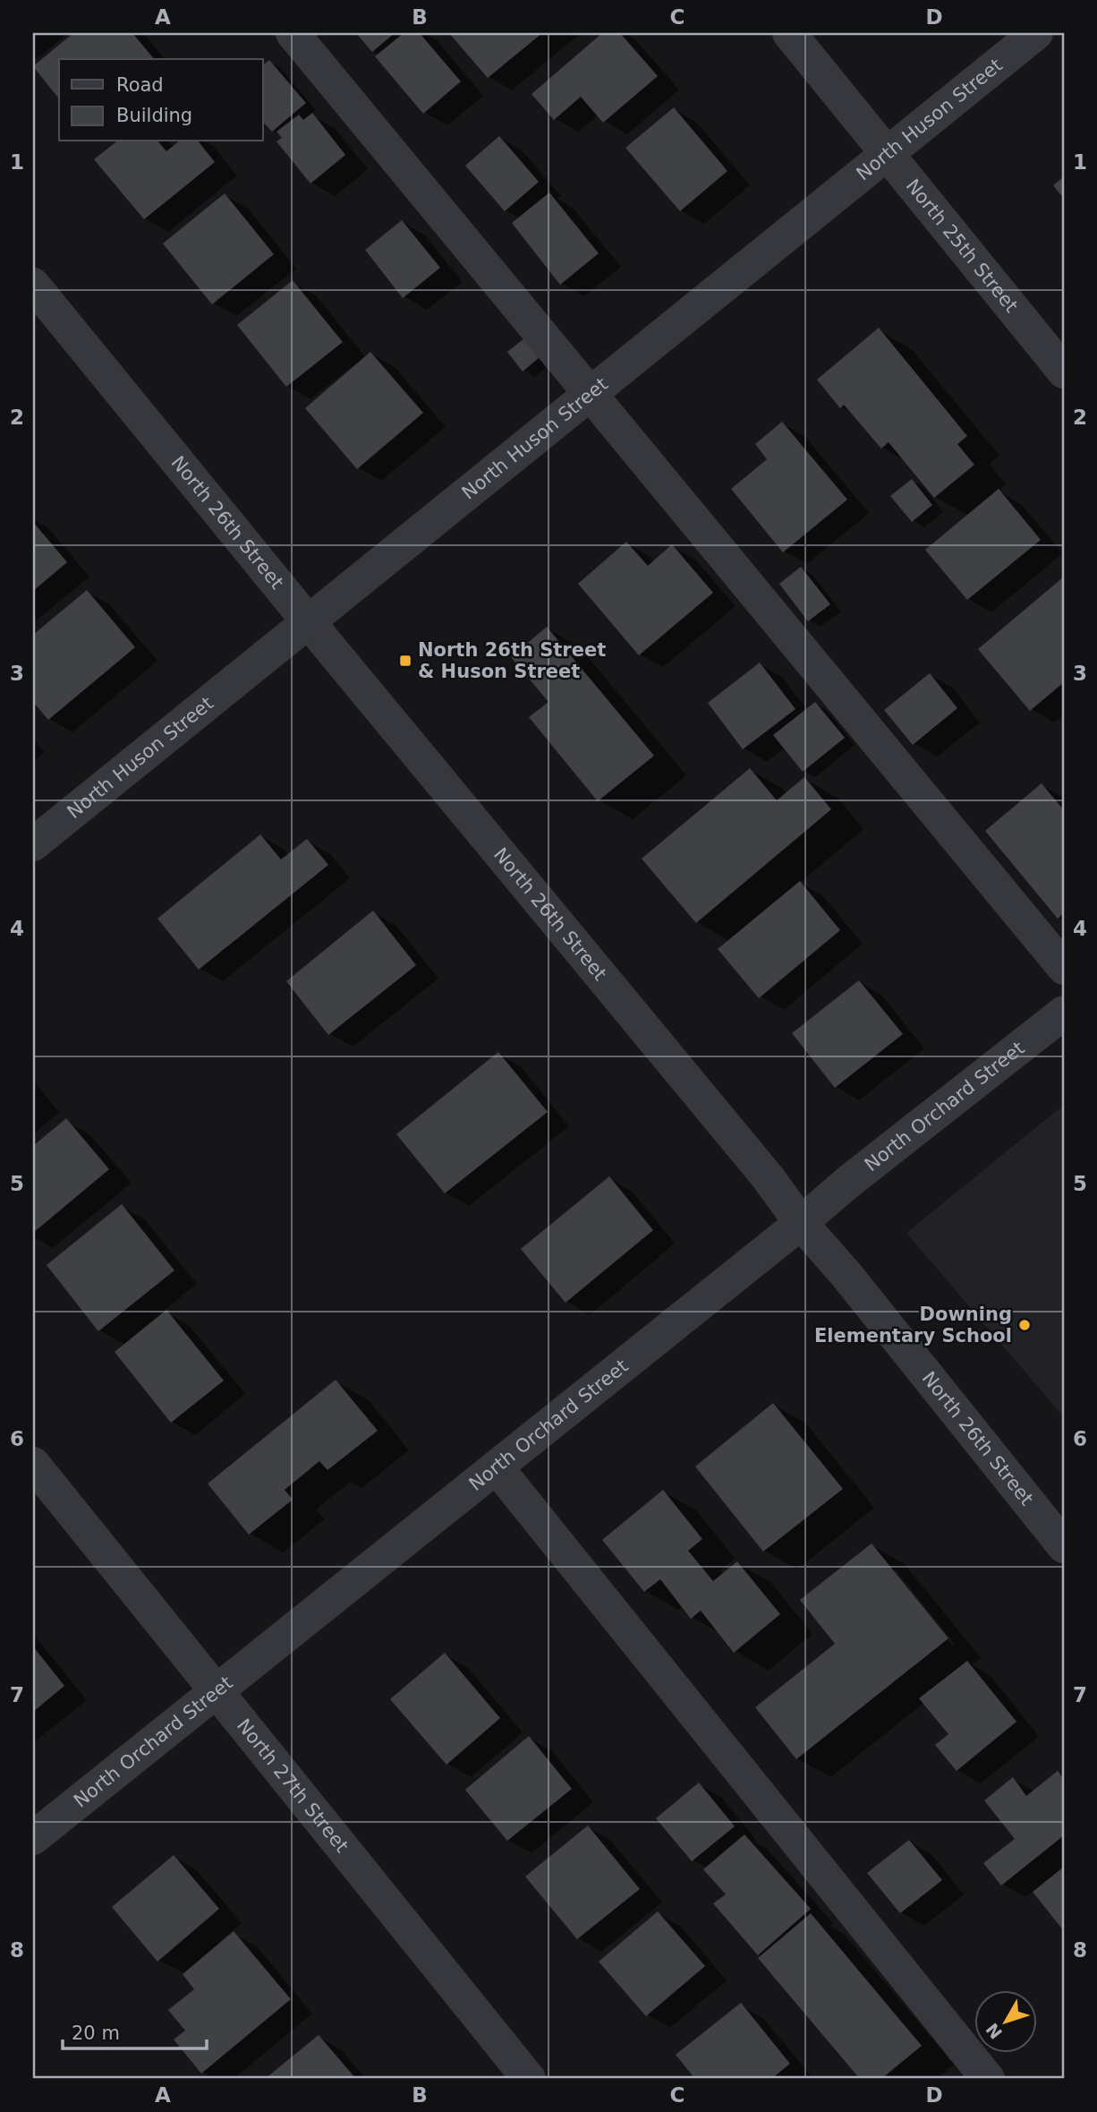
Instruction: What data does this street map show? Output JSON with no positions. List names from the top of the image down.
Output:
{
  "streets": {
    "street": [
      "North Huson Street",
      "North 25th Street",
      "North 26th Street",
      "North Orchard Street",
      "North 27th Street"
    ]
  },
  "crossings": [
    ["North Huson Street", "North 25th Street"],
    ["North Huson Street", "North 26th Street"],
    ["North 26th Street", "North Orchard Street"],
    ["North Orchard Street", "North 27th Street"]
  ],
  "places": {
    "transit": ["North 26th Street & Huson Street"],
    "other": ["Downing Elementary School"]
  },
  "legend": ["Road", "Building"],
  "scale_bar": "20 m",
  "north": "bottom left",
  "grid": {
    "columns": [
      "A",
      "B",
      "C",
      "D"
    ],
    "rows": [
      "1",
      "2",
      "3",
      "4",
      "5",
      "6",
      "7",
      "8"
    ]
  }
}
